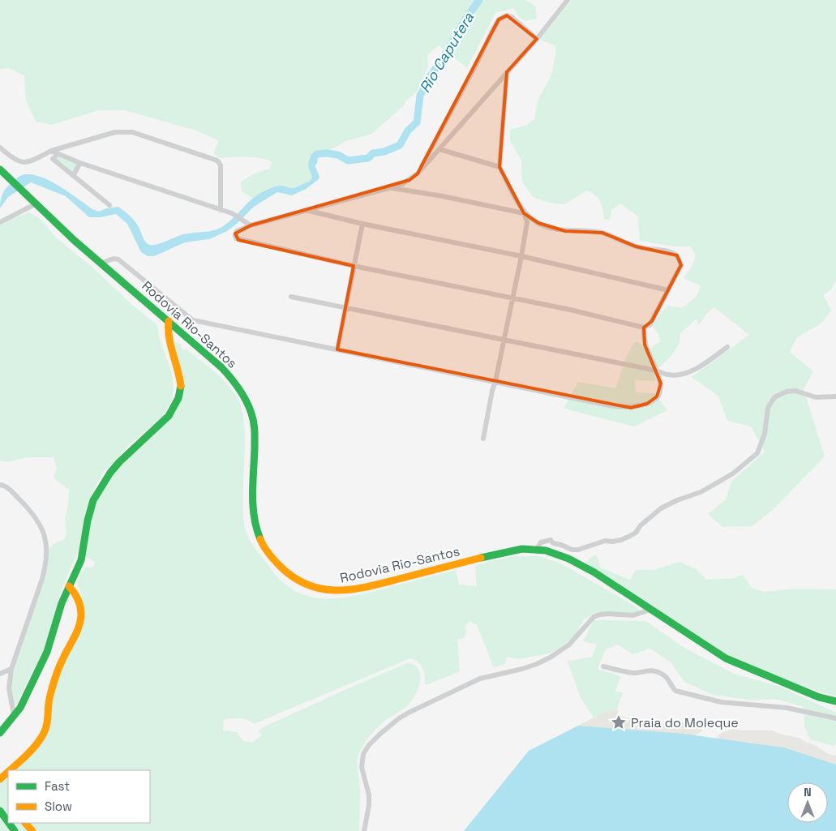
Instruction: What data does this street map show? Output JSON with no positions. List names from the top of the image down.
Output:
{
  "streets": {
    "main road": ["Rodovia Rio-Santos"]
  },
  "water": ["Rio Caputera"],
  "places": {
    "place": ["Praia do Moleque"]
  },
  "legend": ["Fast", "Slow"],
  "north": "top"
}
